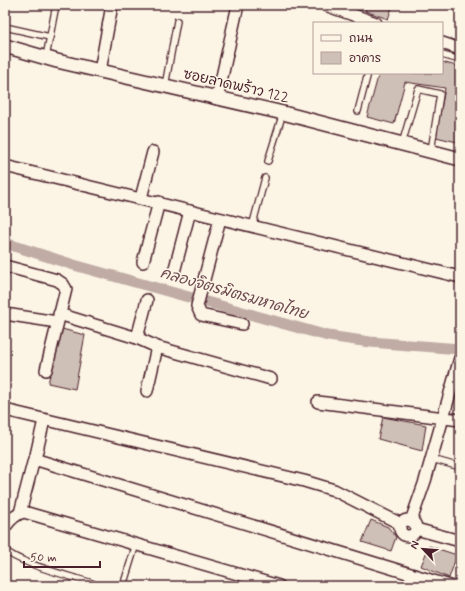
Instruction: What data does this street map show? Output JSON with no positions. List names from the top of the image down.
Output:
{
  "streets": {
    "street": ["ซอยลาดพร้าว 122"]
  },
  "water": ["คลองจิตรมิตรมหาดไทย"],
  "legend": ["ถนน", "อาคาร"],
  "scale_bar": "50 m",
  "north": "top left"
}
